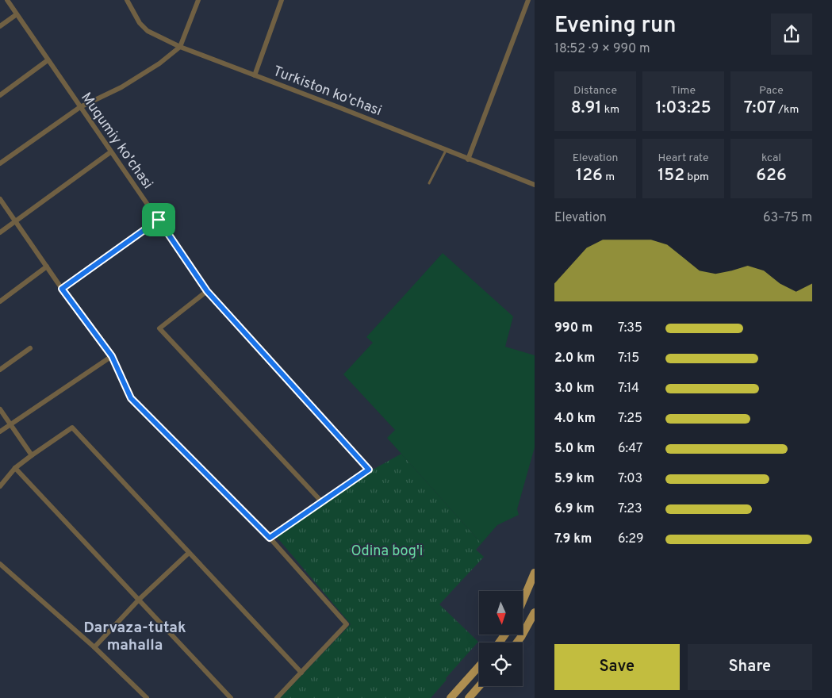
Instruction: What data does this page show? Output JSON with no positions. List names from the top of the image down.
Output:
{
  "streets": {
    "street": ["Turkiston ko'chasi", "Muqumiy ko'chasi"]
  },
  "districts": ["Darvaza-tutak mahalla"],
  "parks": ["Odina bog'i"],
  "north": "bottom",
  "page": {
    "heading": ["Evening run", "18:52 · 9 × 990 m"],
    "stats": [
      ["Distance", "8.91 km"],
      ["Time", "1:03:25"],
      ["Pace", "7:07 /km"],
      ["Elevation", "126 m"],
      ["Heart rate", "152 bpm"],
      ["kcal", "626"]
    ],
    "chart": ["Elevation", "63–75 m"],
    "list": [
      {
        "name": "990 m",
        "note": "7:35"
      },
      {
        "name": "2.0 km",
        "note": "7:15"
      },
      {
        "name": "3.0 km",
        "note": "7:14"
      },
      {
        "name": "4.0 km",
        "note": "7:25"
      },
      {
        "name": "5.0 km",
        "note": "6:47"
      },
      {
        "name": "5.9 km",
        "note": "7:03"
      },
      {
        "name": "6.9 km",
        "note": "7:23"
      },
      {
        "name": "7.9 km",
        "note": "6:29"
      }
    ],
    "buttons": ["Save", "Share"]
  }
}
